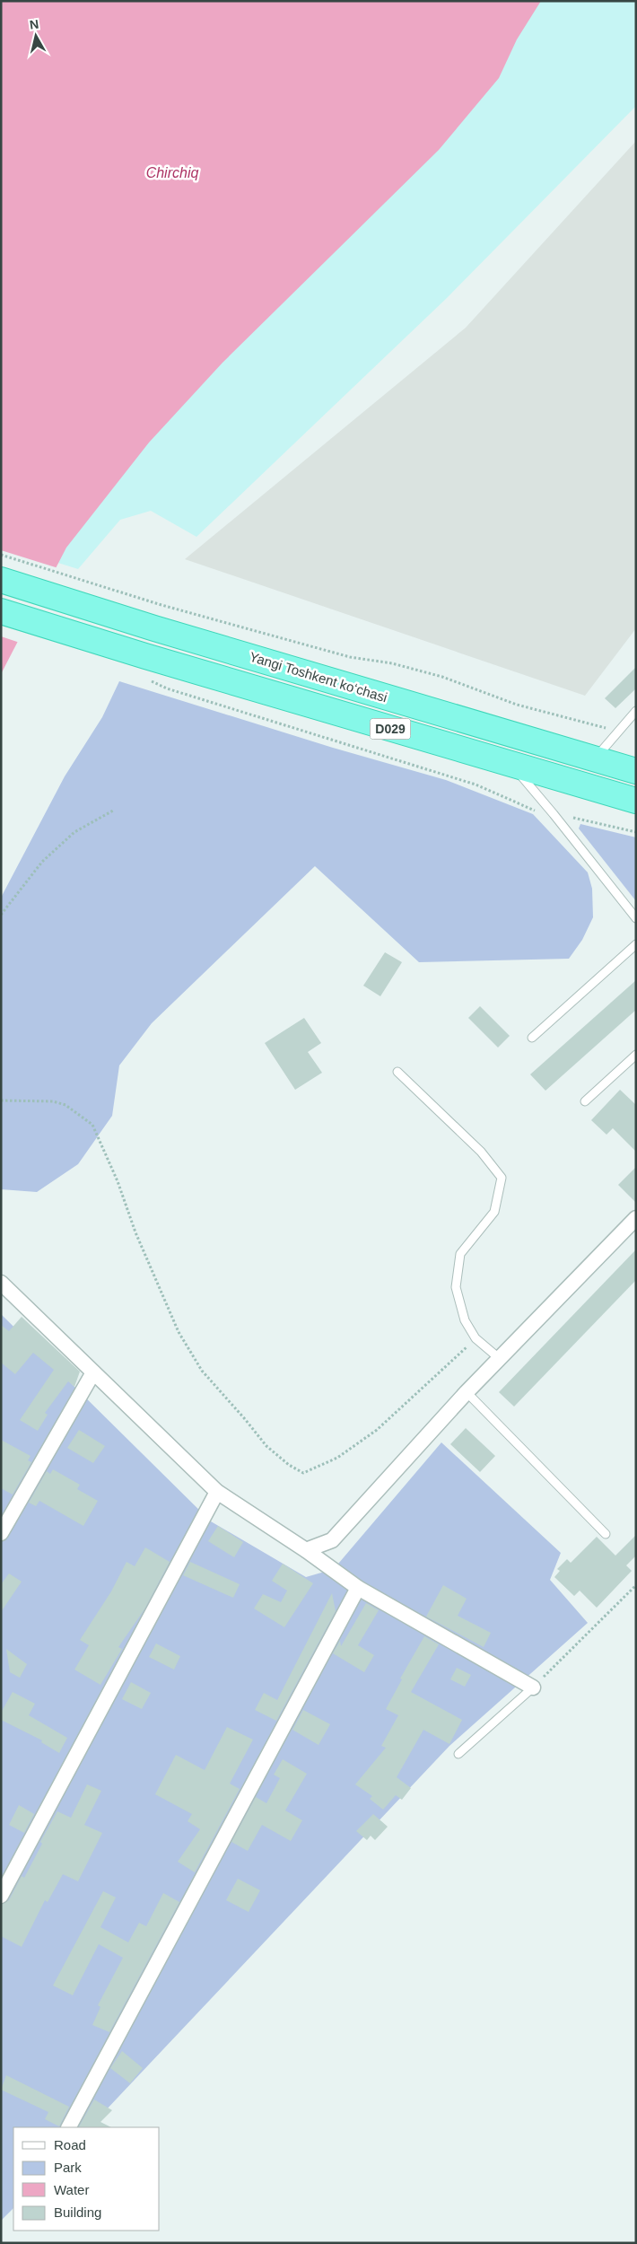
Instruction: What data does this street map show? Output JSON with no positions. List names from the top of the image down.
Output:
{
  "streets": {
    "highway": ["Yangi Toshkent ko‘chasi", "D029"]
  },
  "water": ["Chirchiq"],
  "legend": [
    "Road",
    "Park",
    "Water",
    "Building"
  ],
  "north": "top"
}
